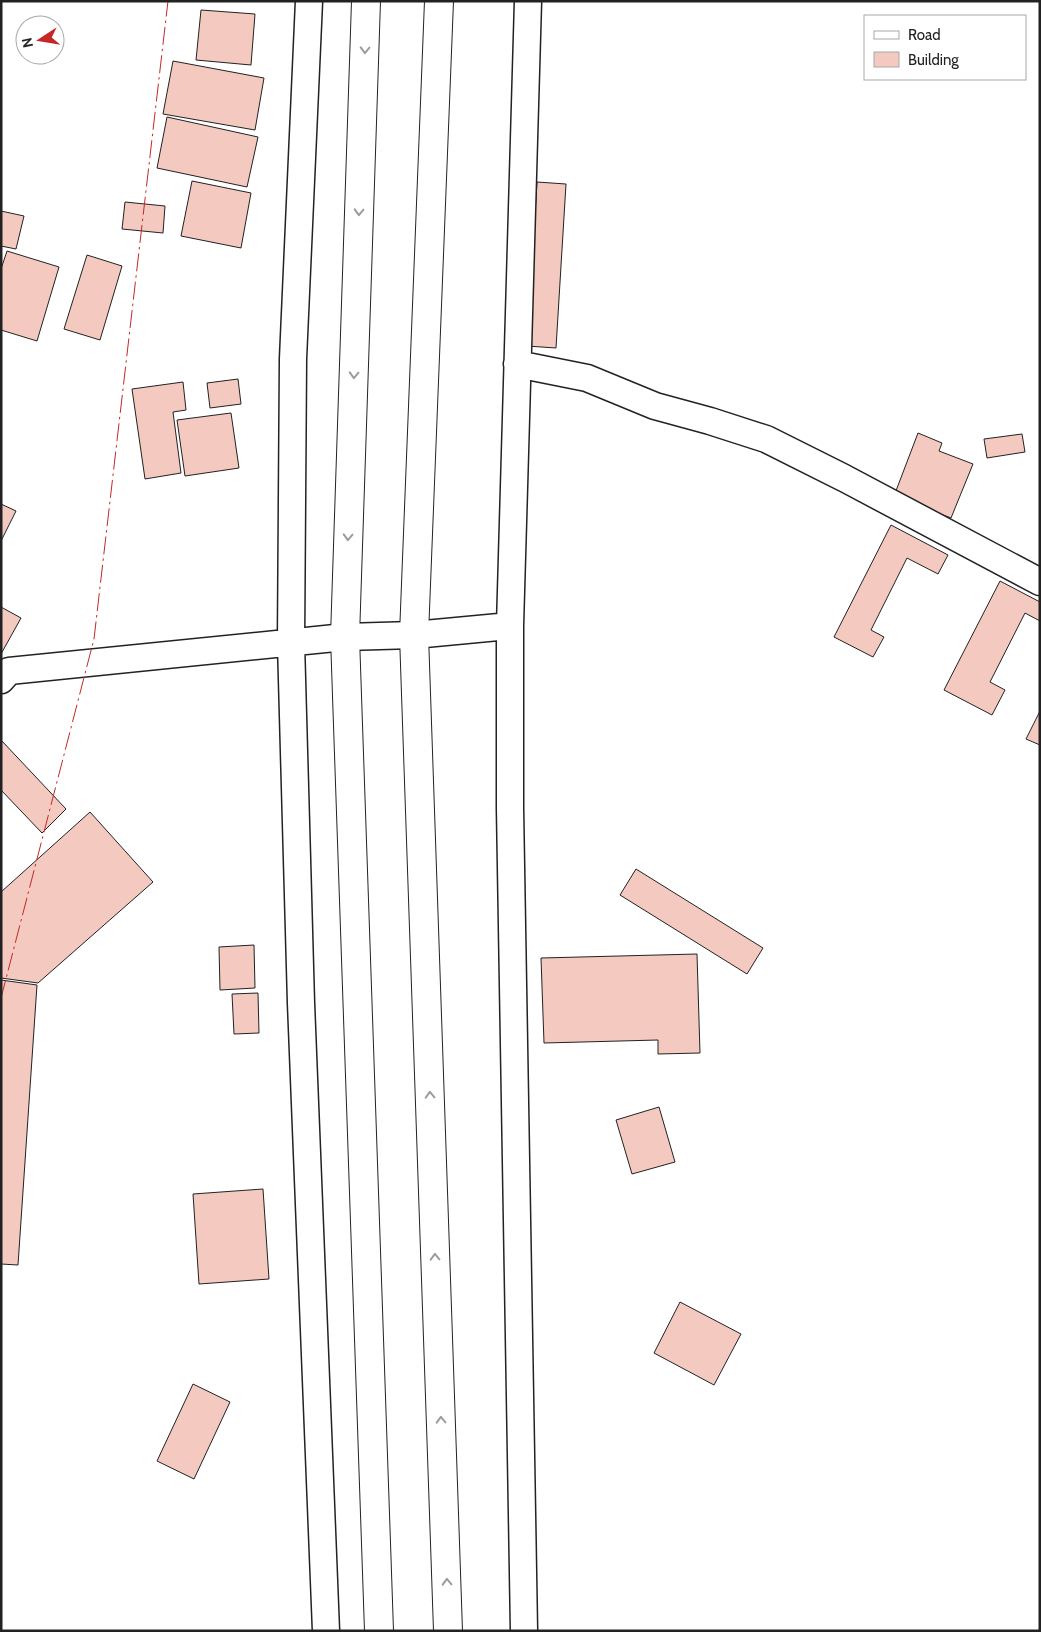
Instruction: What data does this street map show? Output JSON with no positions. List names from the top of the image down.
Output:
{
  "legend": ["Road", "Building"],
  "north": "left"
}
